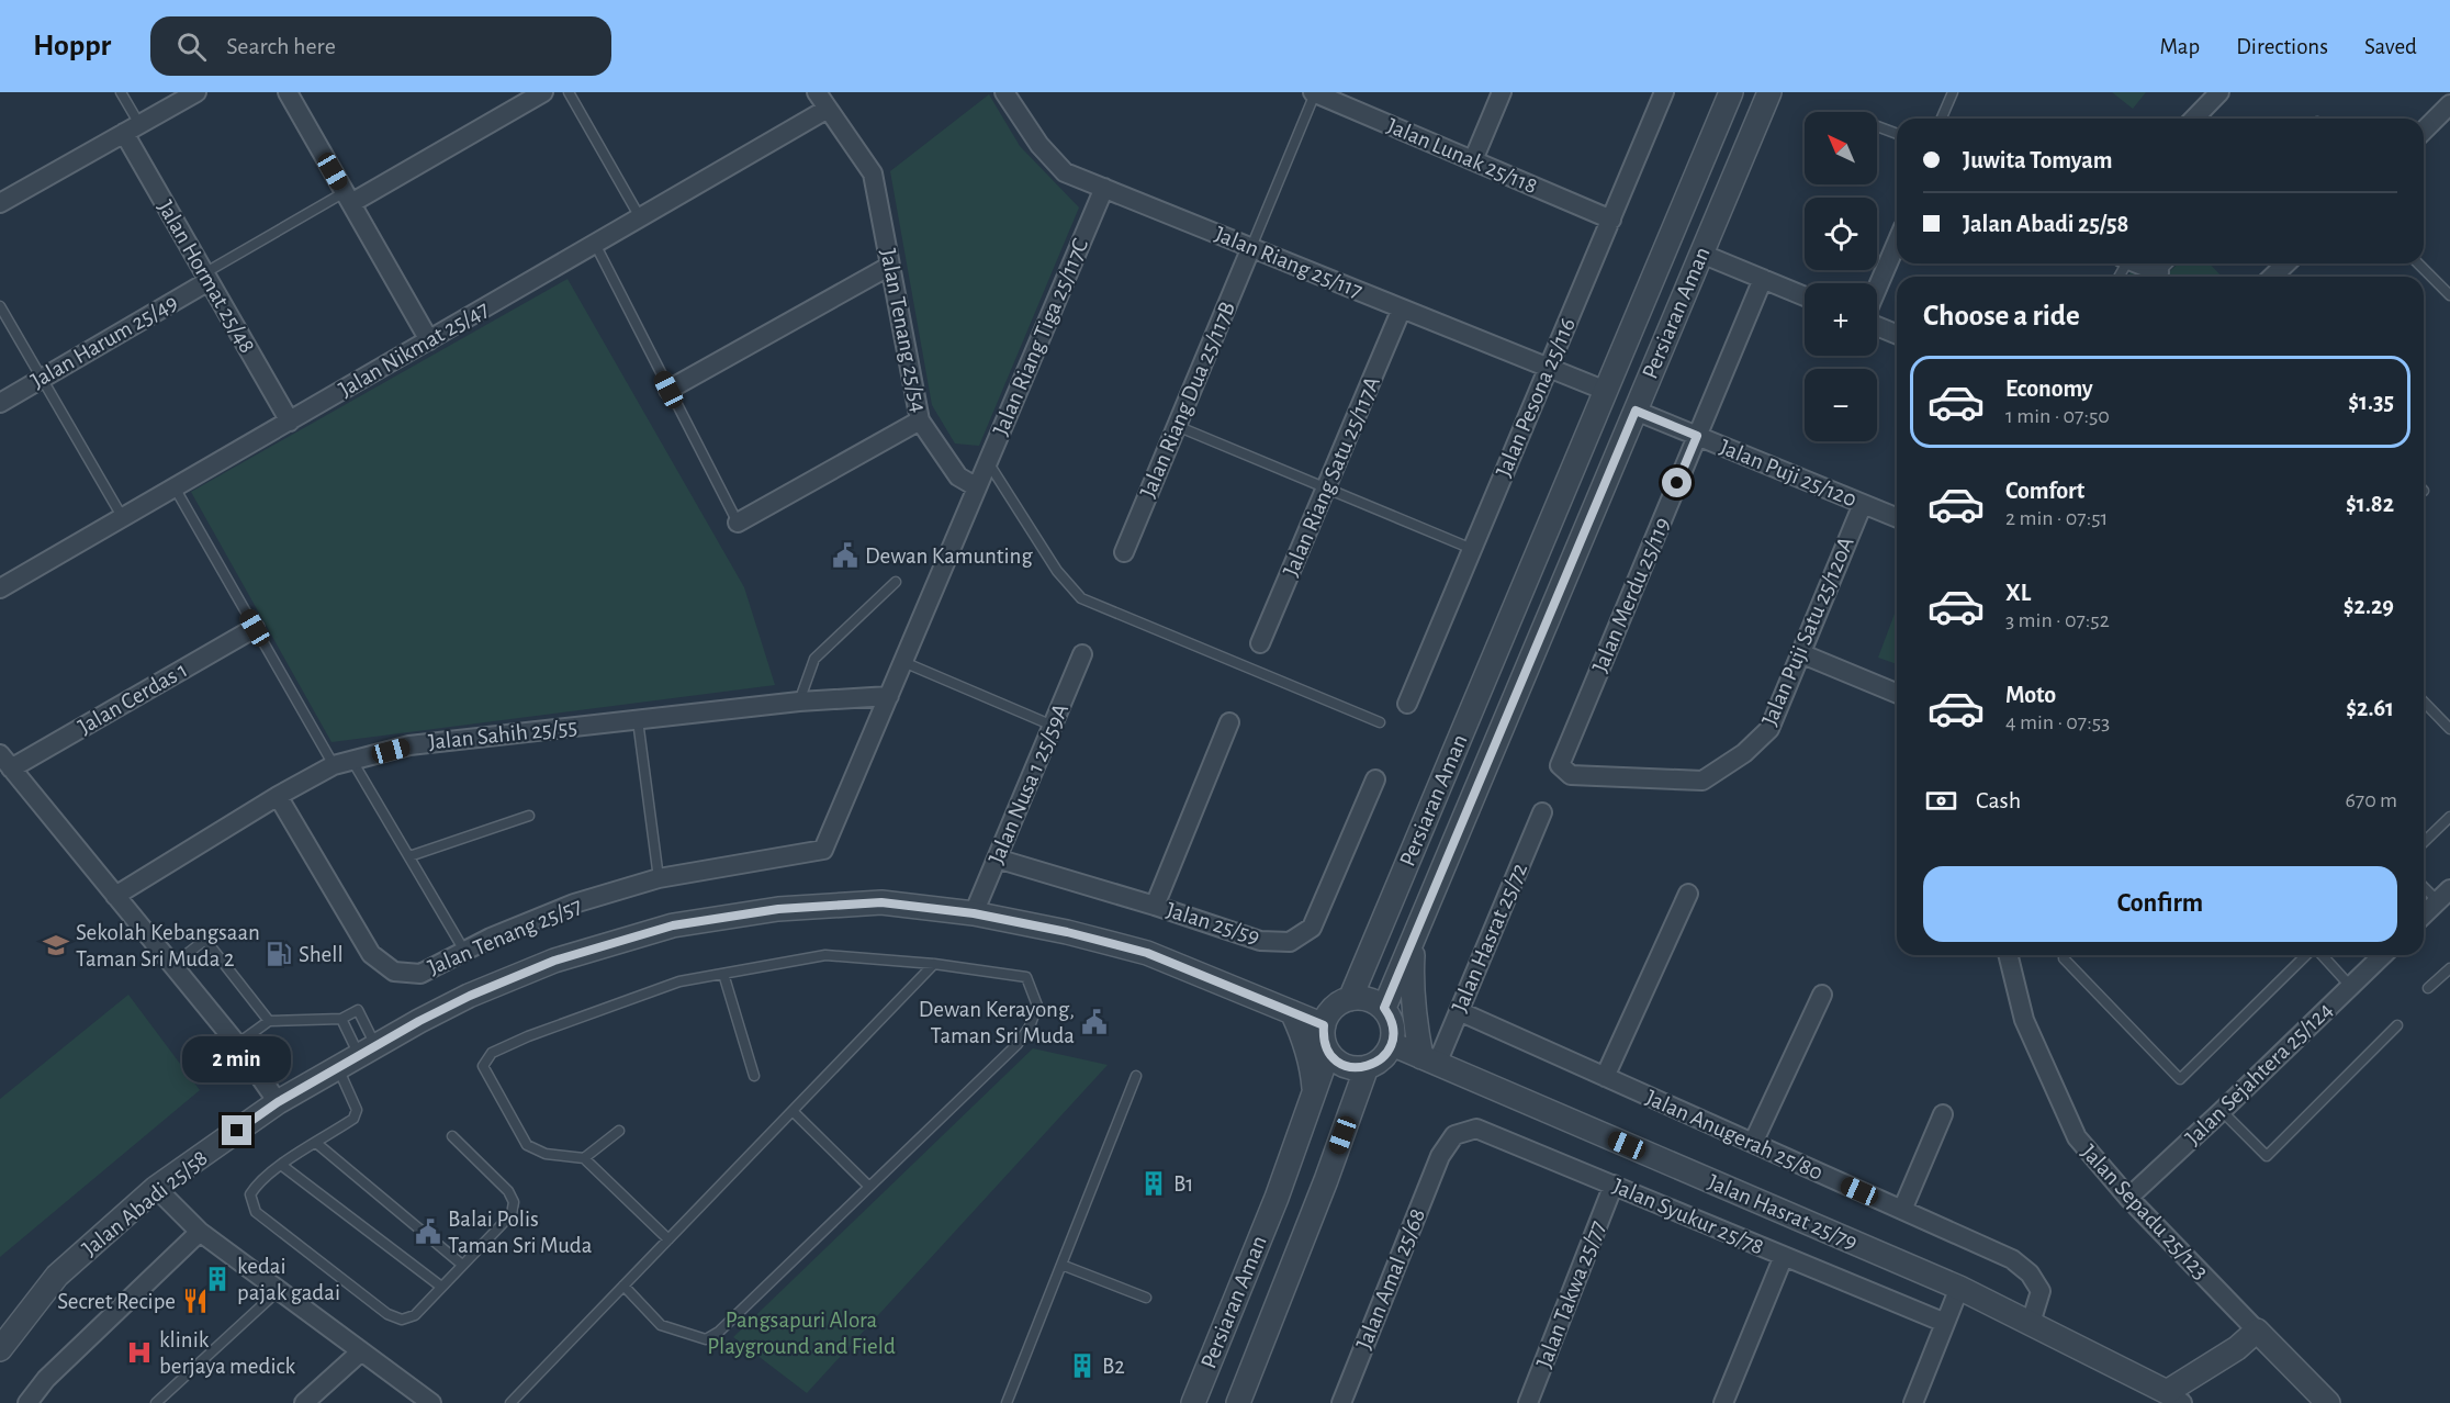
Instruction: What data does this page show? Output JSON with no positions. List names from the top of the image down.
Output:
{
  "streets": {
    "street": [
      "Jalan Lunak 25/118",
      "Jalan Riang 25/117",
      "Jalan Hormat 25/48",
      "Persiaran Aman",
      "Jalan Tenang 25/54",
      "Jalan Riang Tiga 25/117C",
      "Jalan Harum 25/49",
      "Jalan Nikmat 25/47",
      "Jalan Pesona 25/116",
      "Jalan Riang Dua 25/117B",
      "Jalan Puji 25/120",
      "Jalan Riang Satu 25/117A",
      "Jalan Merdu 25/119",
      "Jalan Puji Satu 25/120A",
      "Jalan Cerdas 1",
      "Jalan Sahih 25/55",
      "Jalan Nusa 1 25/59A",
      "Jalan 25/59",
      "Jalan Tenang 25/57",
      "Jalan Hasrat 25/72",
      "Jalan Sejahtera 25/124",
      "Jalan Anugerah 25/80",
      "Jalan Abadi 25/58",
      "Jalan Hasrat 25/79",
      "Jalan Sepadu 25/123",
      "Jalan Syukur 25/78",
      "Jalan Amal 25/68",
      "Jalan Takwa 25/77"
    ]
  },
  "crossings": [
    ["Jalan Lunak 25/118", "Jalan Pesona 25/116"],
    ["Jalan Riang 25/117", "Persiaran Aman"],
    ["Jalan Riang 25/117", "Jalan Riang Tiga 25/117C"],
    ["Jalan Riang 25/117", "Jalan Pesona 25/116"],
    ["Jalan Riang 25/117", "Jalan Riang Dua 25/117B"],
    ["Jalan Riang 25/117", "Jalan Riang Satu 25/117A"],
    ["Jalan Hormat 25/48", "Jalan Harum 25/49"],
    ["Jalan Hormat 25/48", "Jalan Nikmat 25/47"],
    ["Persiaran Aman", "Jalan Puji 25/120"],
    ["Persiaran Aman", "Jalan Abadi 25/58"],
    ["Persiaran Aman", "Jalan Hasrat 25/79"],
    ["Jalan Tenang 25/54", "Jalan Riang Tiga 25/117C"],
    ["Jalan Tenang 25/54", "Jalan Nikmat 25/47"],
    ["Jalan Puji 25/120", "Jalan Merdu 25/119"],
    ["Jalan Puji 25/120", "Jalan Puji Satu 25/120A"],
    ["Jalan Merdu 25/119", "Jalan Puji Satu 25/120A"],
    ["Jalan Sahih 25/55", "Jalan Tenang 25/57"],
    ["Jalan Nusa 1 25/59A", "Jalan 25/59"],
    ["Jalan Nusa 1 25/59A", "Jalan Abadi 25/58"],
    ["Jalan Hasrat 25/72", "Jalan Anugerah 25/80"],
    ["Jalan Hasrat 25/72", "Jalan Hasrat 25/79"],
    ["Jalan Sejahtera 25/124", "Jalan Sepadu 25/123"],
    ["Jalan Anugerah 25/80", "Jalan Hasrat 25/79"],
    ["Jalan Abadi 25/58", "Jalan Hasrat 25/79"],
    ["Jalan Hasrat 25/79", "Jalan Sepadu 25/123"],
    ["Jalan Syukur 25/78", "Jalan Amal 25/68"],
    ["Jalan Syukur 25/78", "Jalan Takwa 25/77"]
  ],
  "parks": ["Pangsapuri Alora Playground and Field"],
  "places": {
    "public building": ["Dewan Kamunting", "Dewan Kerayong, Taman Sri Muda", "Balai Polis Taman Sri Muda"],
    "school or university": ["Sekolah Kebangsaan Taman Sri Muda 2"],
    "fuel station": ["Shell"],
    "building": ["B1", "kedai pajak gadai", "B2"],
    "restaurant": ["Secret Recipe"],
    "hospital": ["klinik berjaya medick"]
  },
  "north": "top left",
  "page": {
    "header": "Hoppr",
    "search": "Search here",
    "nav": ["Map", "Directions", "Saved"],
    "map_buttons": ["+", "−"],
    "banner": ["Juwita Tomyam", "Jalan Abadi 25/58"],
    "heading": "Choose a ride",
    "list": [
      {
        "name": "Economy",
        "note": "1 min · 07:50",
        "value": "$1.35"
      },
      {
        "name": "Comfort",
        "note": "2 min · 07:51",
        "value": "$1.82"
      },
      {
        "name": "XL",
        "note": "3 min · 07:52",
        "value": "$2.29"
      },
      {
        "name": "Moto",
        "note": "4 min · 07:53",
        "value": "$2.61"
      }
    ],
    "pay": ["Cash", "670 m"],
    "buttons": "Confirm",
    "bubble": "2 min"
  }
}
